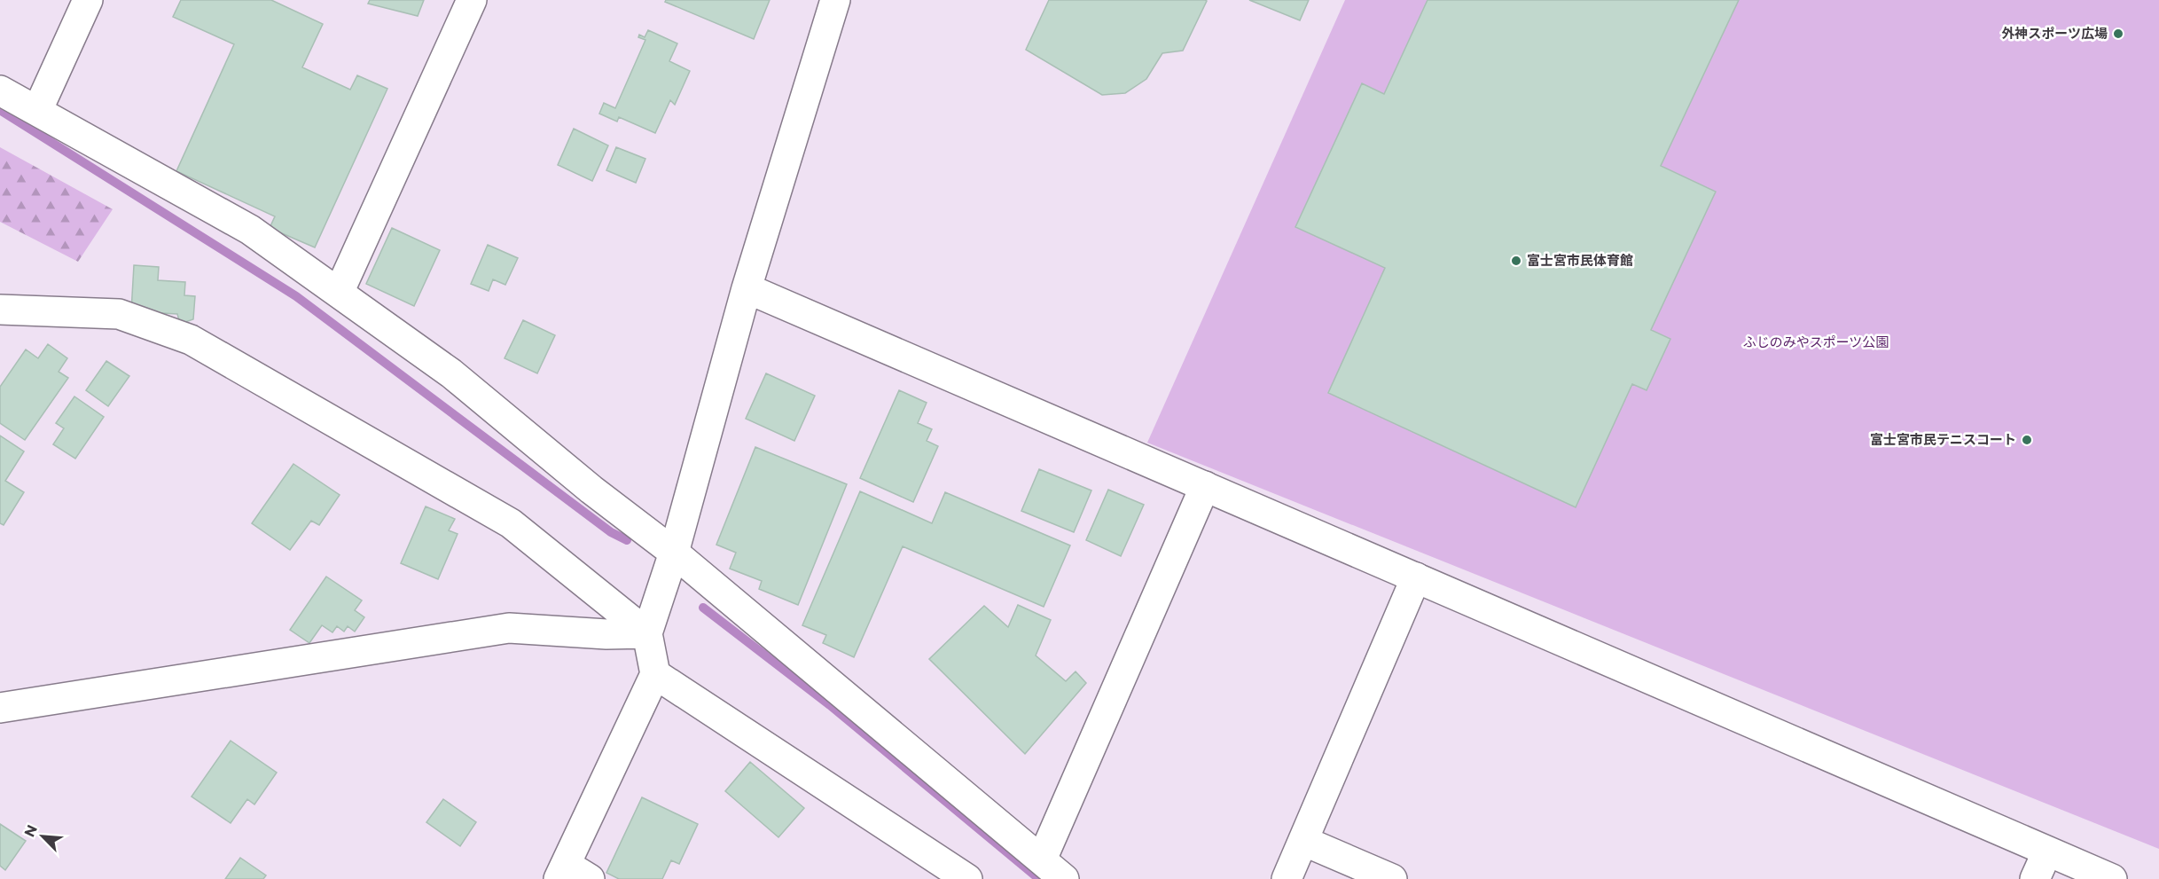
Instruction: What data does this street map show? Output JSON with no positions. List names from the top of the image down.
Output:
{
  "parks": ["ふじのみやスポーツ公園"],
  "places": ["外神スポーツ広場", "富士宮市民体育館", "富士宮市民テニスコート"],
  "north": "top left"
}
